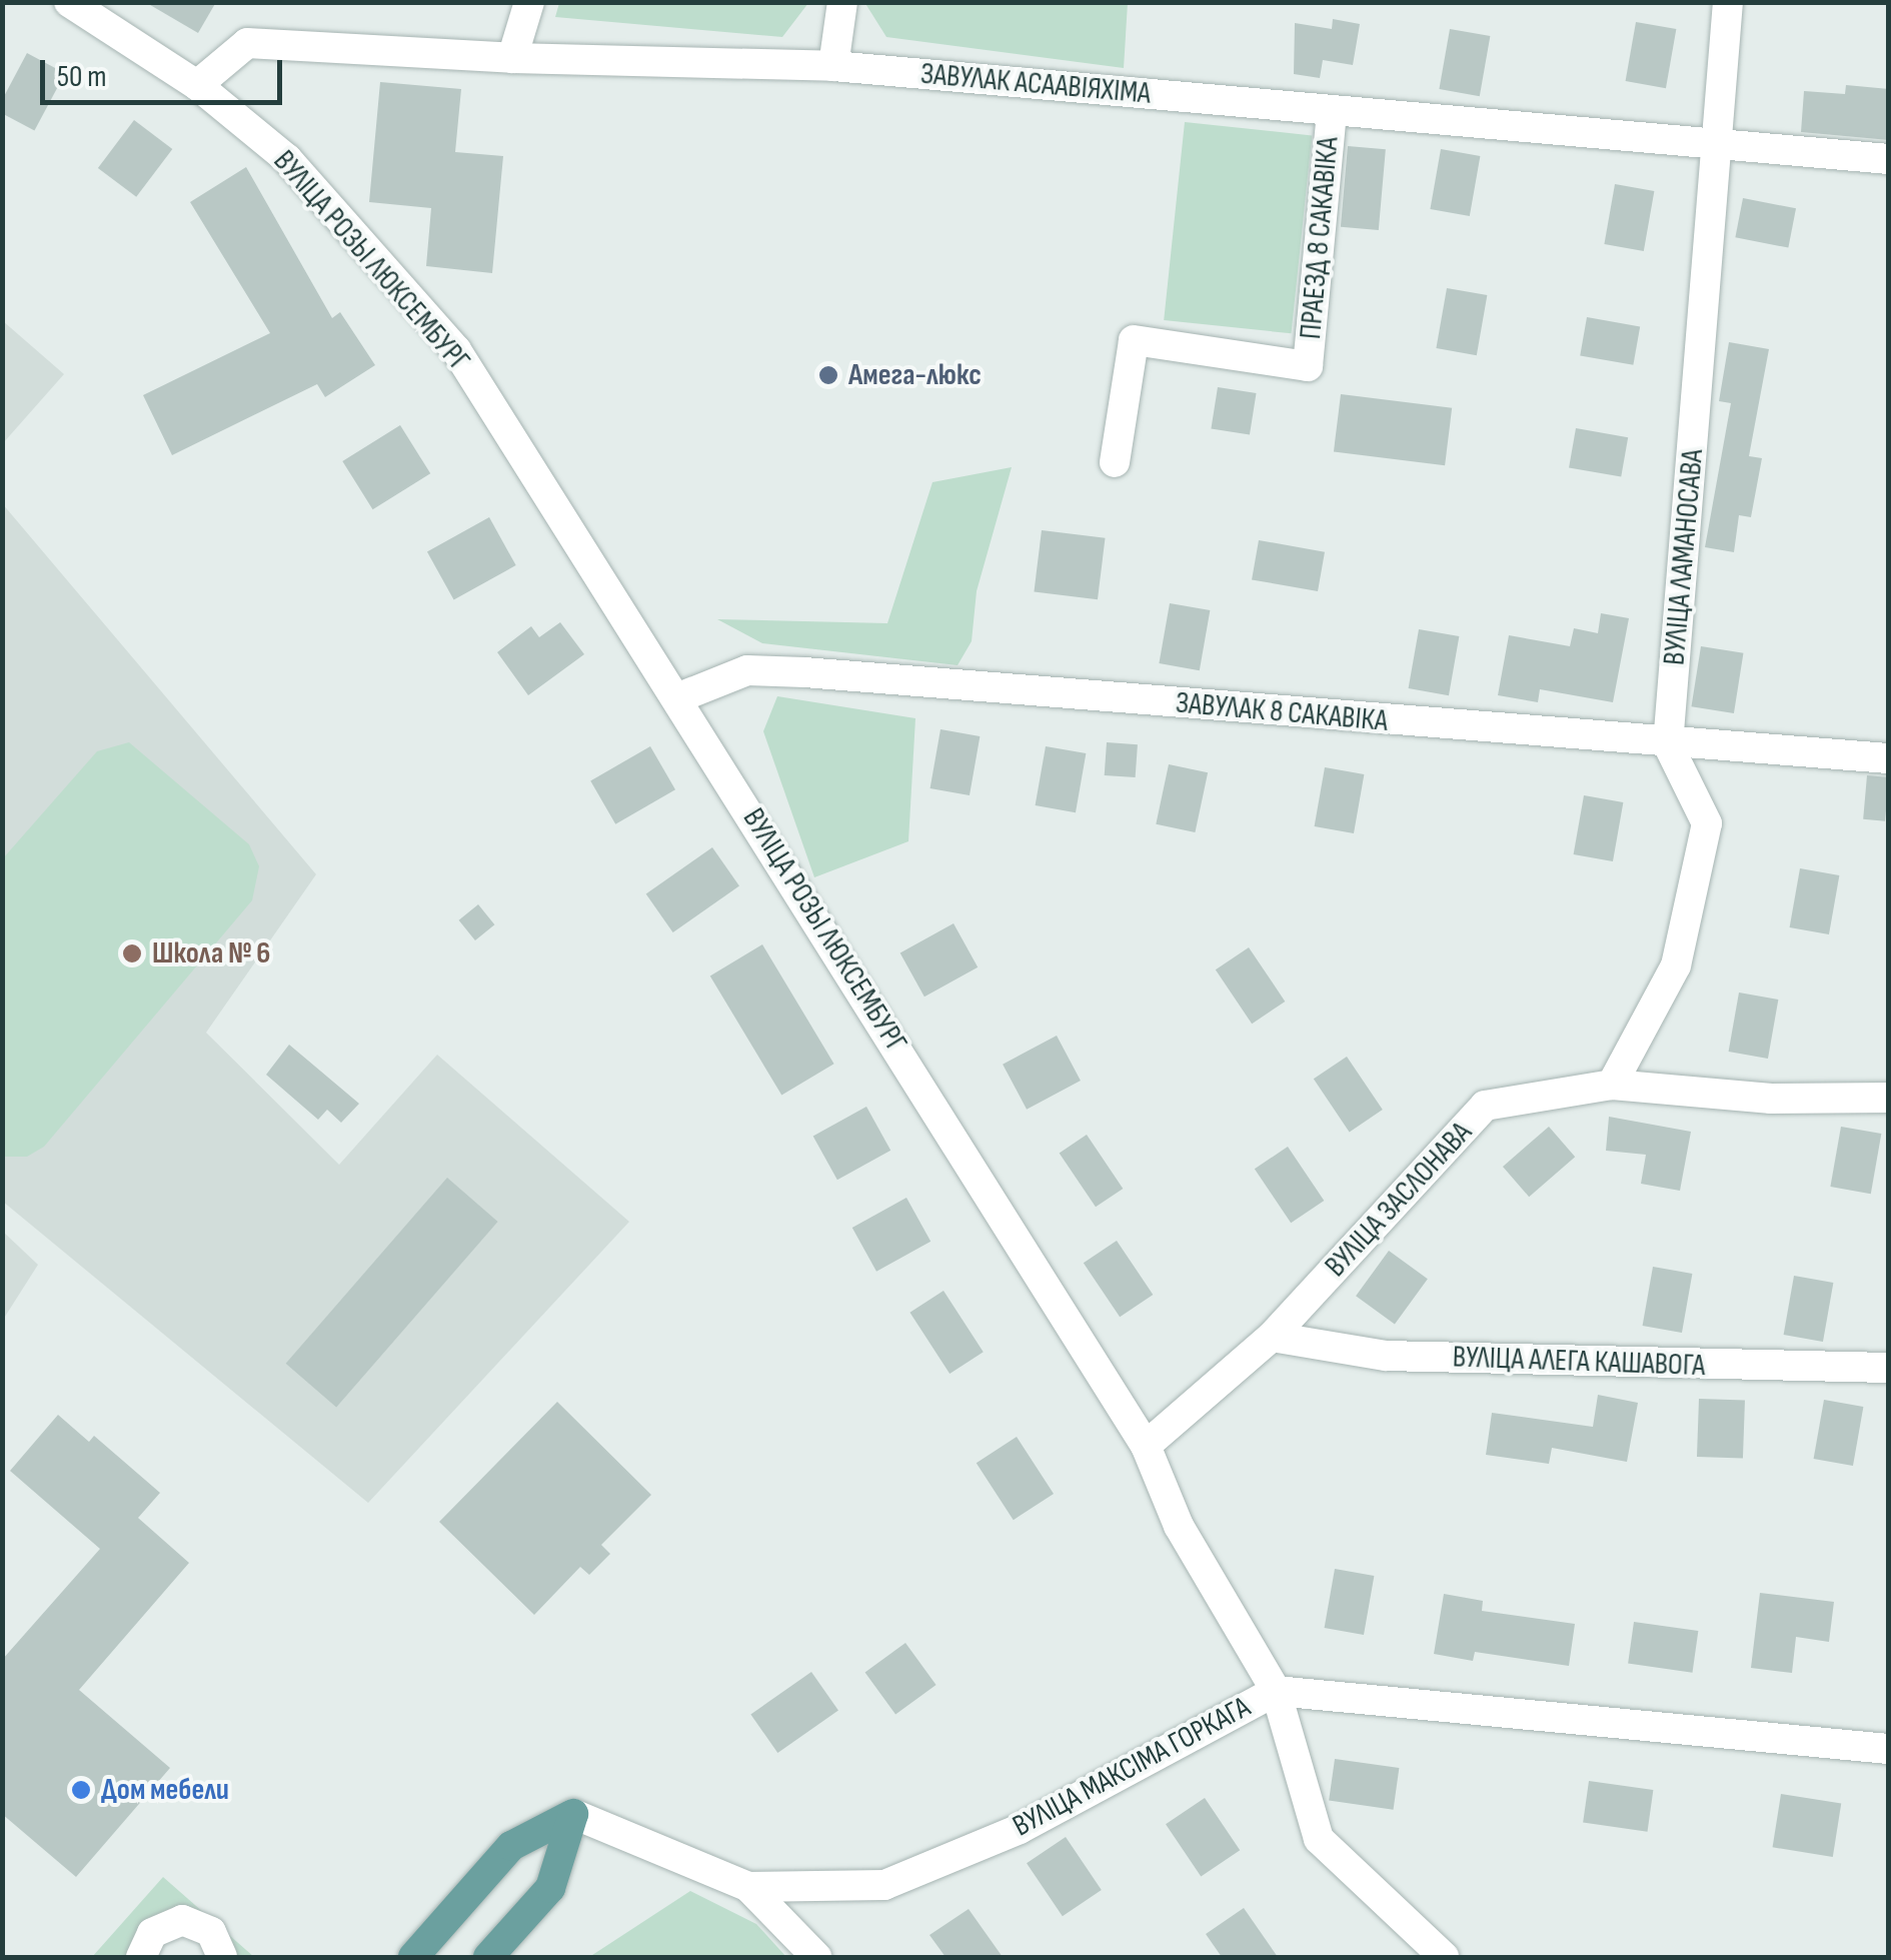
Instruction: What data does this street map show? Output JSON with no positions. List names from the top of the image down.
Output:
{
  "streets": {
    "street": [
      "ЗАВУЛАК АСААВІЯХІМА",
      "ПРАЕЗД 8 САКАВІКА",
      "ВУЛІЦА РОЗЫ ЛЮКСЕМБУРГ",
      "ВУЛІЦА ЛАМАНОСАВА",
      "ЗАВУЛАК 8 САКАВІКА",
      "ВУЛІЦА ЗАСЛОНАВА",
      "ВУЛІЦА АЛЕГА КАШАВОГА",
      "ВУЛІЦА МАКСІМА ГОРКАГА"
    ]
  },
  "crossings": [
    ["ЗАВУЛАК АСААВІЯХІМА", "ПРАЕЗД 8 САКАВІКА"],
    ["ЗАВУЛАК АСААВІЯХІМА", "ВУЛІЦА РОЗЫ ЛЮКСЕМБУРГ"],
    ["ЗАВУЛАК АСААВІЯХІМА", "ВУЛІЦА ЛАМАНОСАВА"],
    ["ВУЛІЦА РОЗЫ ЛЮКСЕМБУРГ", "ЗАВУЛАК 8 САКАВІКА"],
    ["ВУЛІЦА РОЗЫ ЛЮКСЕМБУРГ", "ВУЛІЦА ЗАСЛОНАВА"],
    ["ВУЛІЦА РОЗЫ ЛЮКСЕМБУРГ", "ВУЛІЦА МАКСІМА ГОРКАГА"],
    ["ВУЛІЦА ЛАМАНОСАВА", "ЗАВУЛАК 8 САКАВІКА"],
    ["ВУЛІЦА ЗАСЛОНАВА", "ВУЛІЦА АЛЕГА КАШАВОГА"]
  ],
  "places": ["Амега-люкс", "Школа № 6", "Дом мебели"],
  "scale_bar": "50 m"
}
